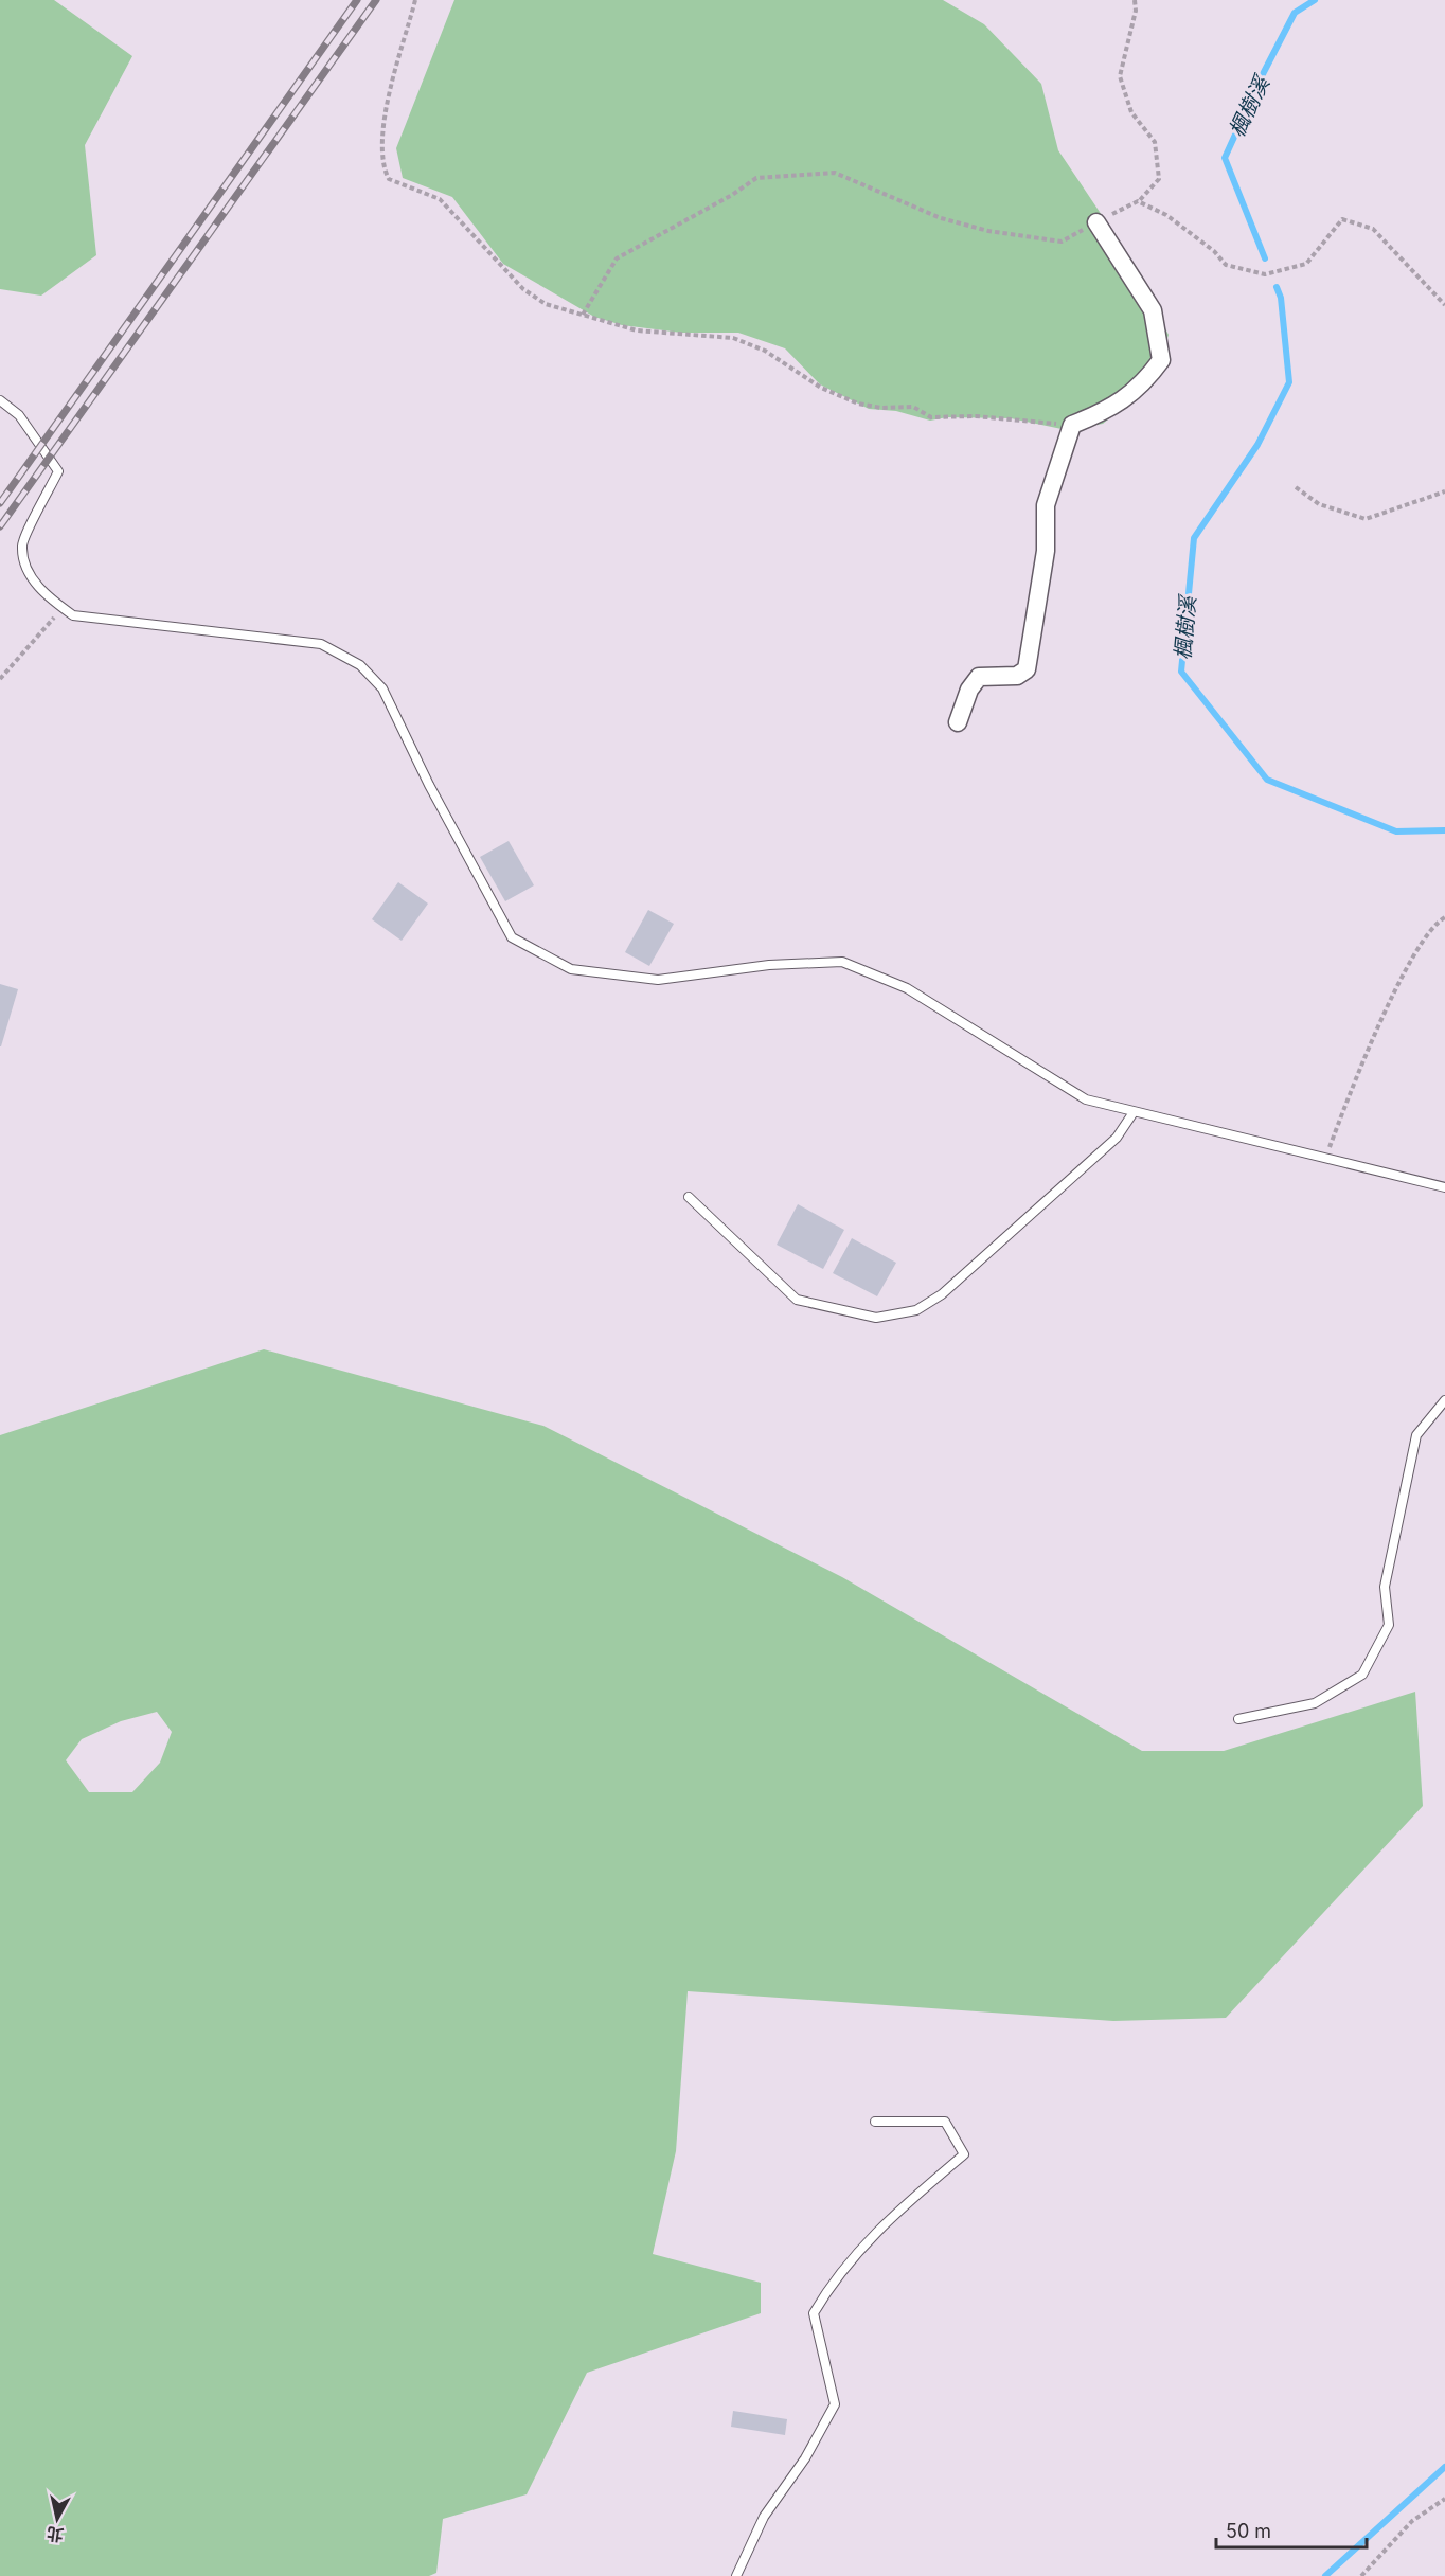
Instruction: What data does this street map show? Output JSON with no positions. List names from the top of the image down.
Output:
{
  "water": ["楓樹溪"],
  "scale_bar": "50 m",
  "north": "bottom"
}
